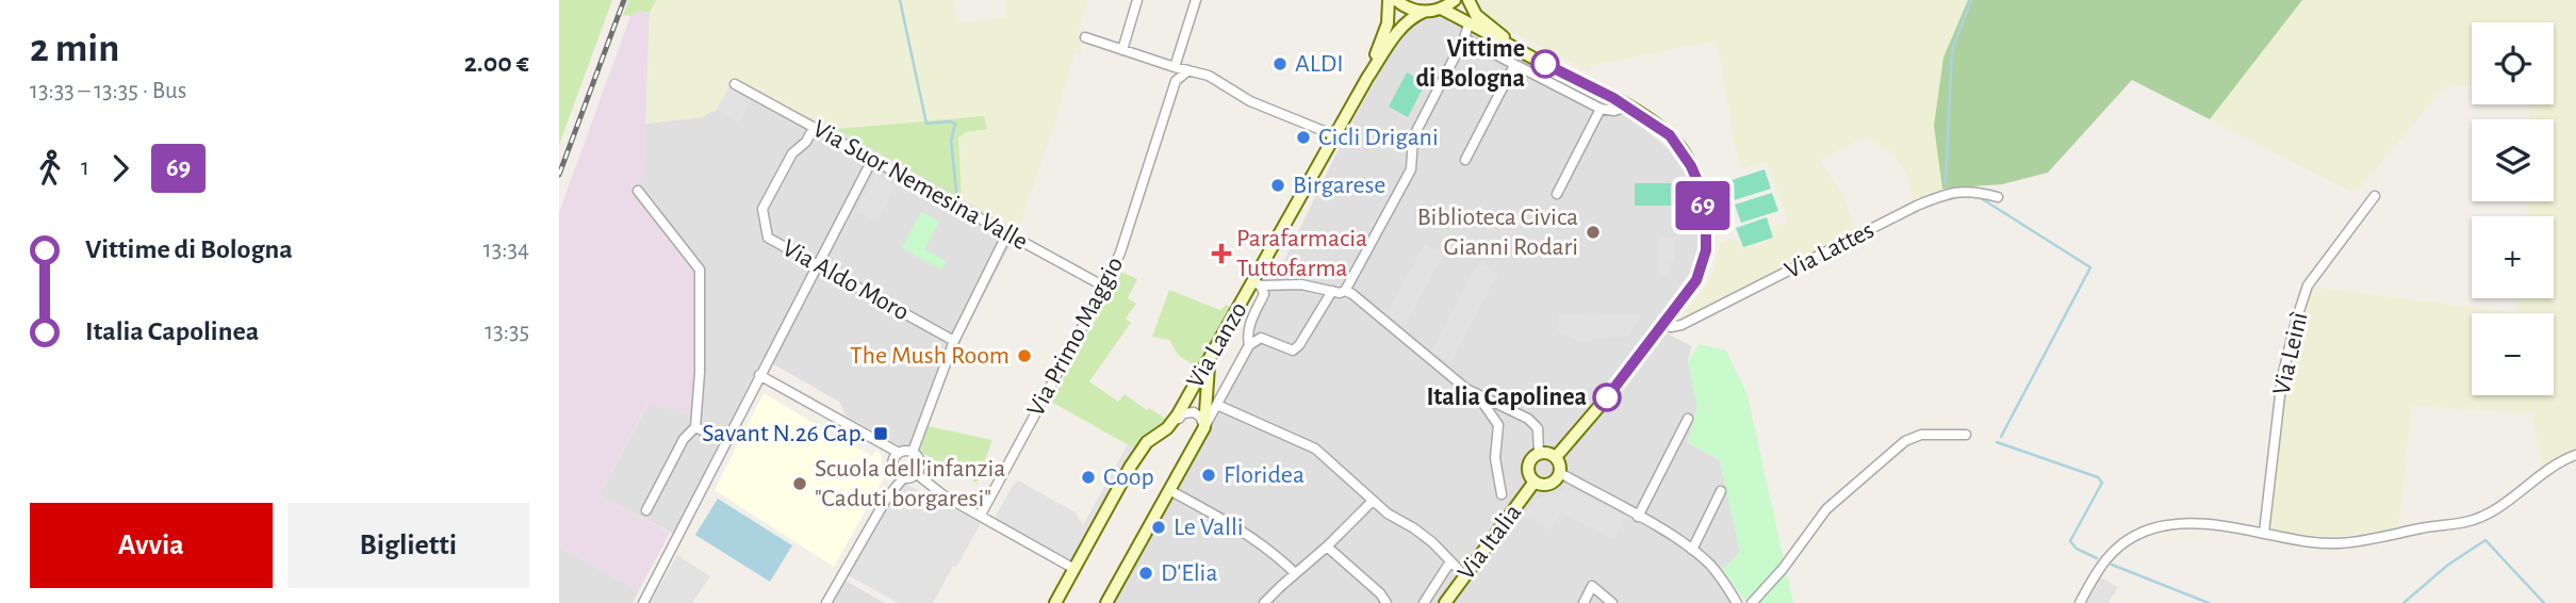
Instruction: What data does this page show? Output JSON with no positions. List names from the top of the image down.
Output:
{
  "streets": {
    "street": [
      "Via Suor Nemesina Valle",
      "Via Lattes",
      "Via Aldo Moro",
      "Via Primo Maggio",
      "Via Lanzo",
      "Via Leinì",
      "Via Italia"
    ]
  },
  "crossings": [
    ["Via Suor Nemesina Valle", "Via Aldo Moro"],
    ["Via Suor Nemesina Valle", "Via Primo Maggio"]
  ],
  "places": {
    "other": [
      "ALDI",
      "Vittime di Bologna",
      "Cicli Drigani",
      "Birgarese",
      "Biblioteca Civica Gianni Rodari",
      "The Mush Room",
      "Italia Capolinea",
      "Floridea",
      "Coop",
      "Scuola dell'infanzia \"Caduti borgaresi\"",
      "Le Valli",
      "D'Elia"
    ],
    "health": ["Parafarmacia Tuttofarma"],
    "transit": ["Savant N.26 Cap."]
  },
  "lines": ["bus line 69"],
  "page": {
    "heading": ["2 min", "13:33 – 13:35 · Bus", "2.00 €"],
    "on_map": "69",
    "map_buttons": ["+", "−"],
    "legs": ["1", "69"],
    "list": [
      {
        "name": "Vittime di Bologna",
        "value": "13:34"
      },
      {
        "name": "Italia Capolinea",
        "value": "13:35"
      }
    ],
    "buttons": ["Avvia", "Biglietti"]
  }
}
